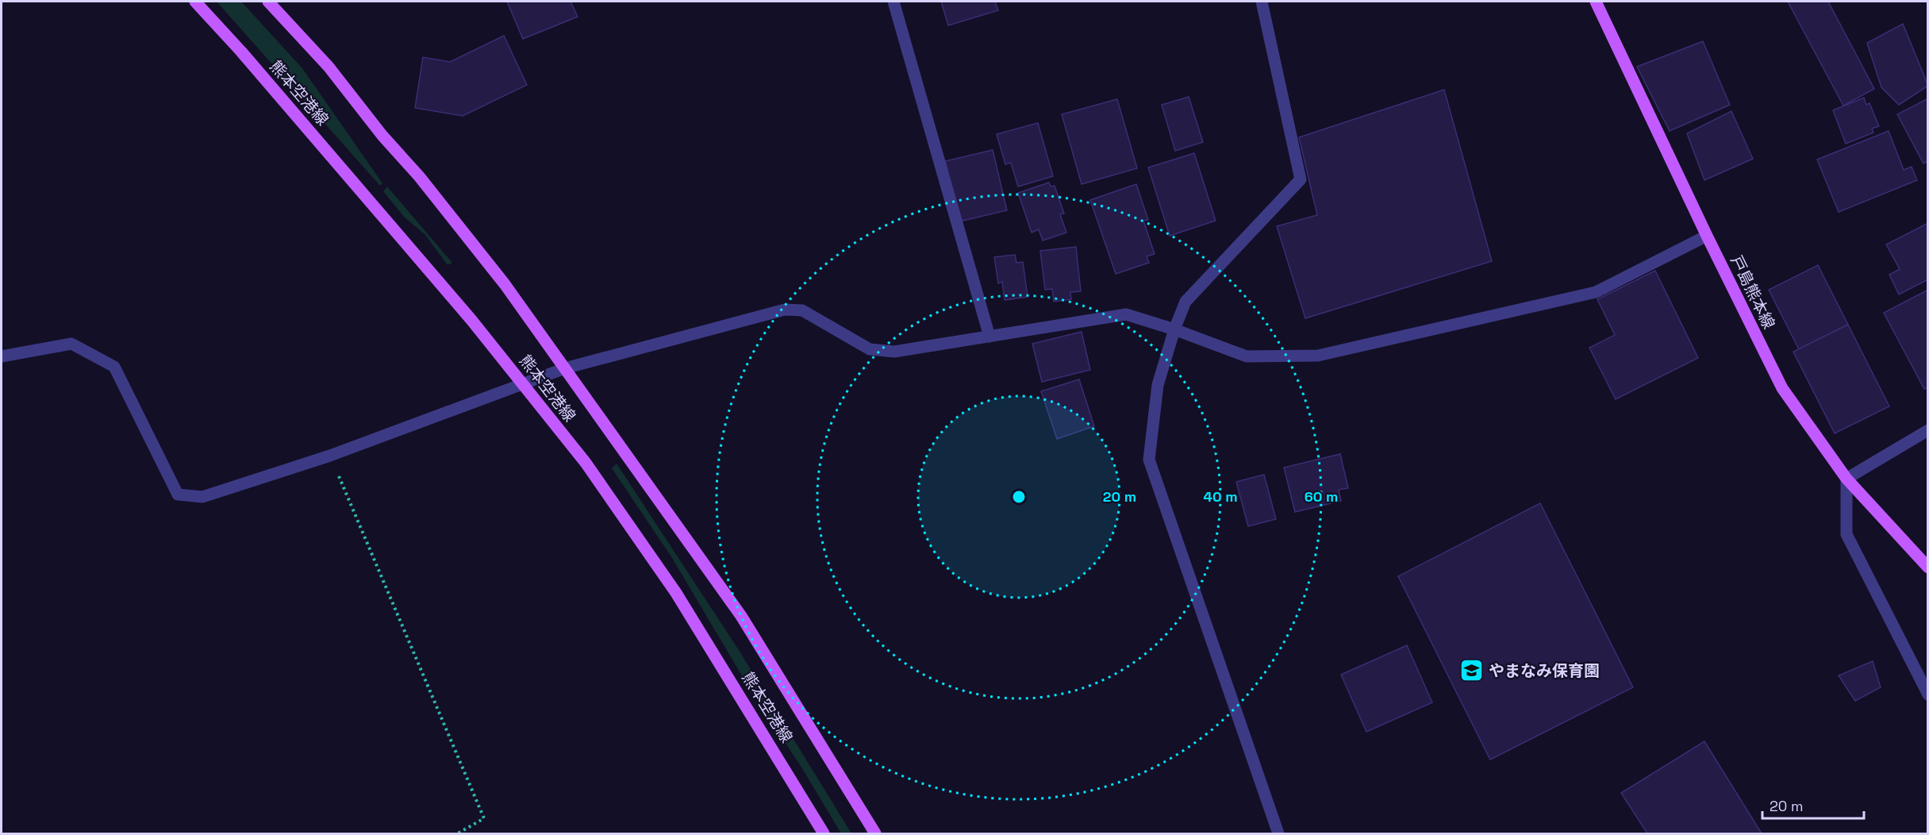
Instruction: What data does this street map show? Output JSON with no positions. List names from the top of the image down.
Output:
{
  "streets": {
    "main road": ["熊本空港線", "戸島熊本線"]
  },
  "places": {
    "school or university": ["やまなみ保育園"]
  },
  "scale_bar": "20 m",
  "rings": ["20 m", "40 m", "60 m"]
}
